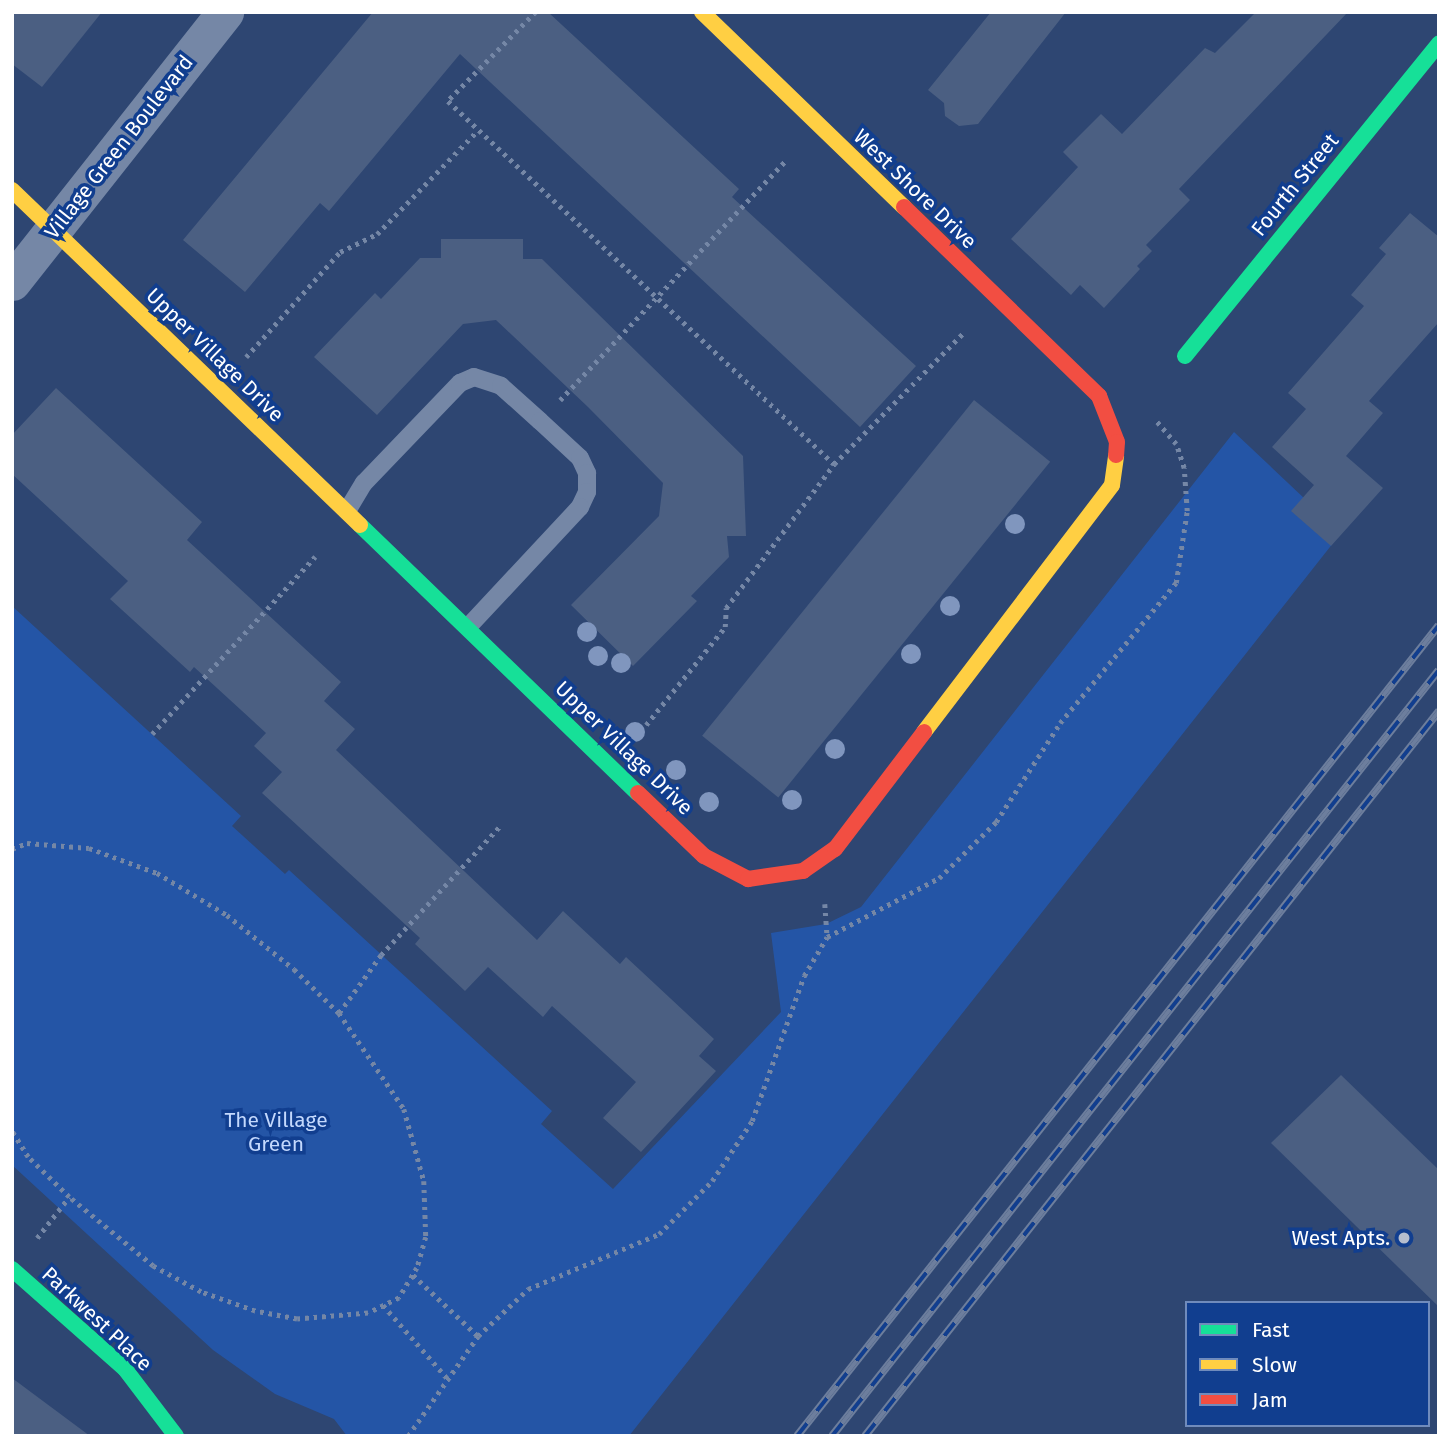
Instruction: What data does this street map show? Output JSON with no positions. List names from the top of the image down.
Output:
{
  "streets": {
    "street": [
      "Village Green Boulevard",
      "Fourth Street",
      "West Shore Drive",
      "Upper Village Drive",
      "Parkwest Place"
    ]
  },
  "crossings": [
    ["Village Green Boulevard", "Upper Village Drive"],
    ["West Shore Drive", "Upper Village Drive"]
  ],
  "parks": ["The Village Green"],
  "places": ["West Apts."],
  "legend": ["Fast", "Slow", "Jam"]
}
